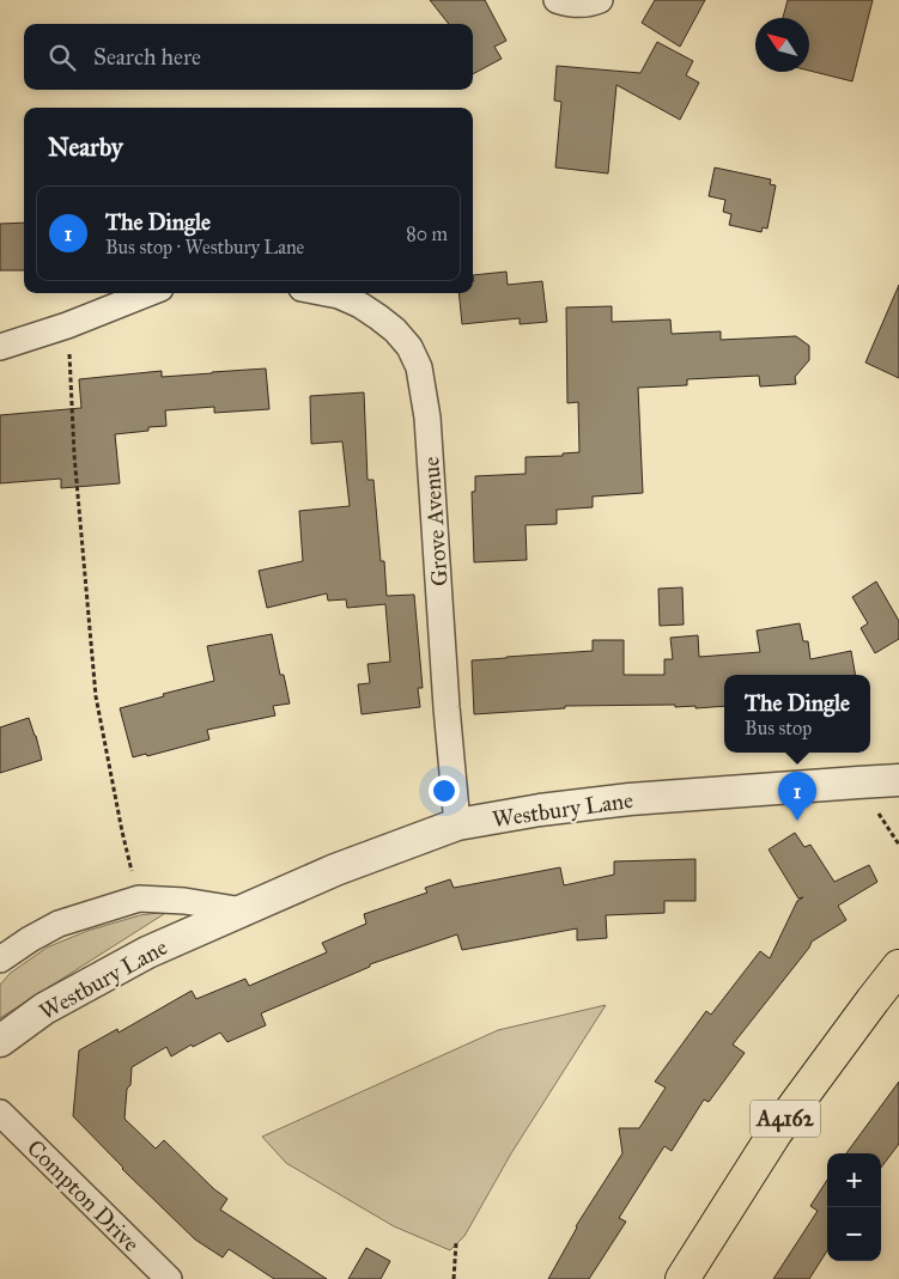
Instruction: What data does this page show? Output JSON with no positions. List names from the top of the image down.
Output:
{
  "streets": {
    "main road": ["A4162"],
    "street": ["Grove Avenue", "Westbury Lane", "Compton Drive"]
  },
  "crossings": [
    ["Grove Avenue", "Westbury Lane"]
  ],
  "north": "top left",
  "page": {
    "search": "Search here",
    "heading": "Nearby",
    "list": [
      {
        "mark": "1",
        "name": "The Dingle",
        "note": "Bus stop · Westbury Lane",
        "value": "80 m"
      }
    ],
    "popup": ["The Dingle", "Bus stop"],
    "pins": "1",
    "map_buttons": ["+", "−"]
  }
}
